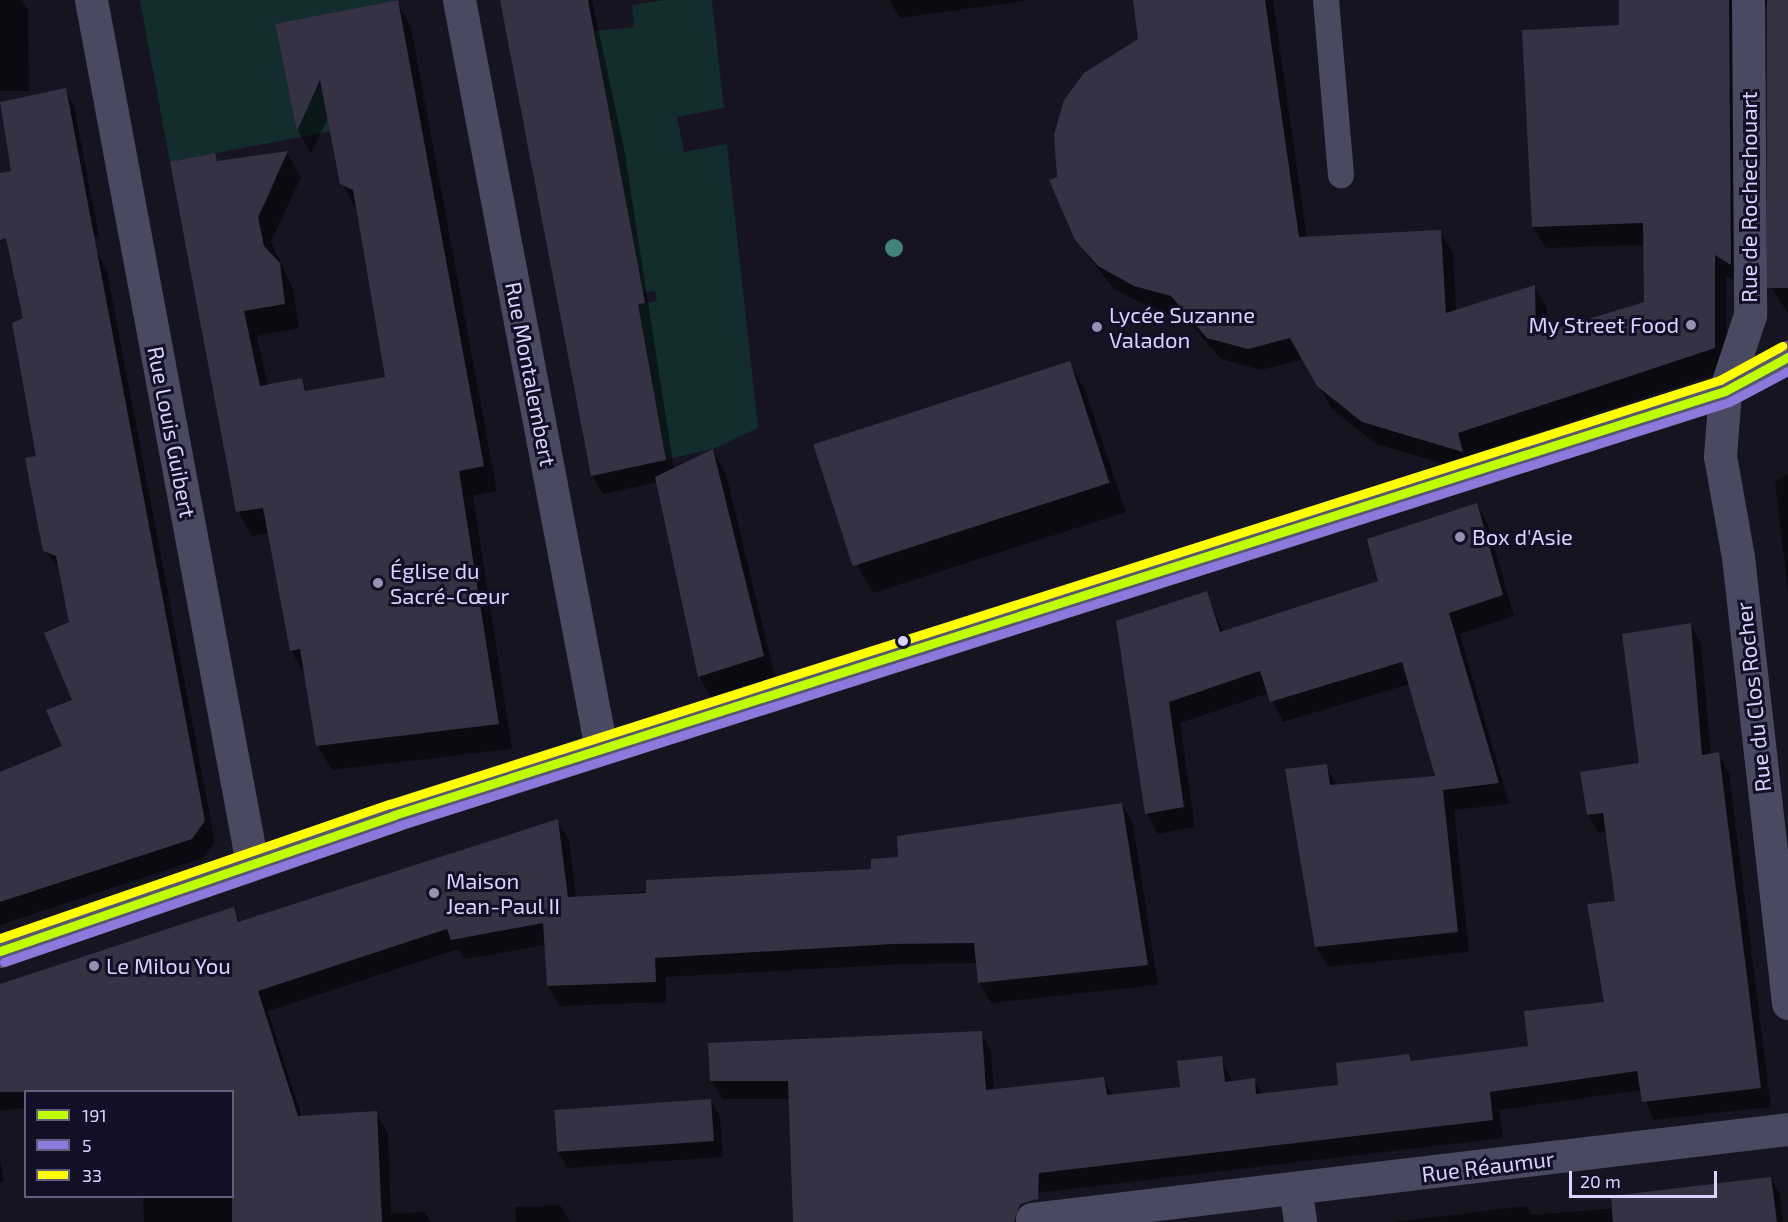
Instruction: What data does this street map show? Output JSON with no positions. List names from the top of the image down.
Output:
{
  "streets": {
    "street": [
      "Rue de Rochechouart",
      "Rue Montalembert",
      "Rue Louis Guibert",
      "Rue du Clos Rocher",
      "Rue Réaumur"
    ]
  },
  "crossings": [
    ["Rue de Rochechouart", "Rue du Clos Rocher"]
  ],
  "places": [
    "My Street Food",
    "Lycée Suzanne Valadon",
    "Box d'Asie",
    "Église du Sacré-Cœur",
    "Maison Jean-Paul II",
    "Le Milou You"
  ],
  "lines": ["transit line 33", "transit line 191", "transit line 5"],
  "legend": ["191", "5", "33"],
  "scale_bar": "20 m"
}
